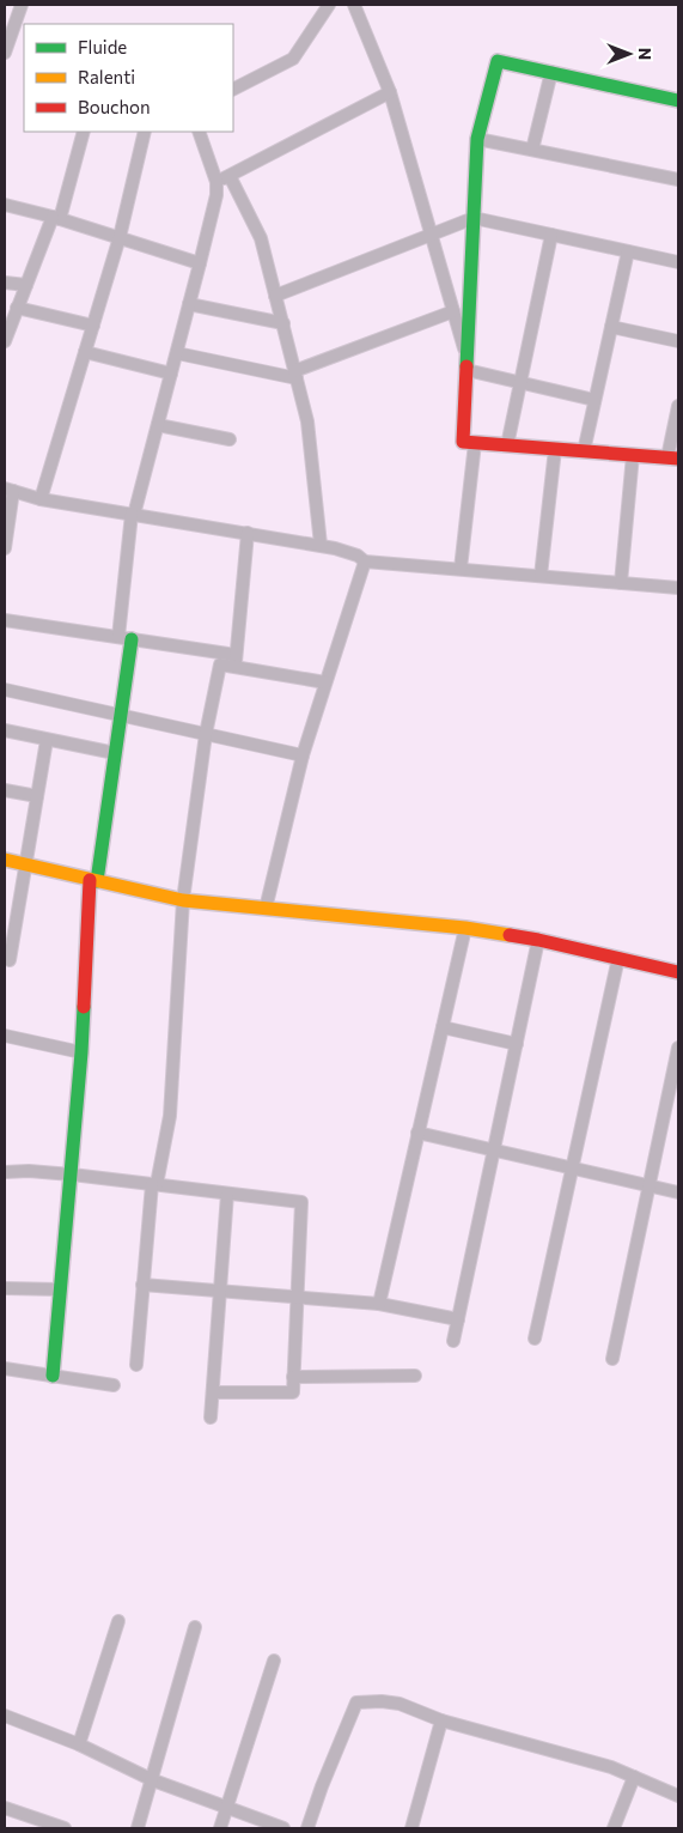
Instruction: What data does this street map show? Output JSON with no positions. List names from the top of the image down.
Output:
{
  "legend": ["Fluide", "Ralenti", "Bouchon"],
  "north": "right"
}
